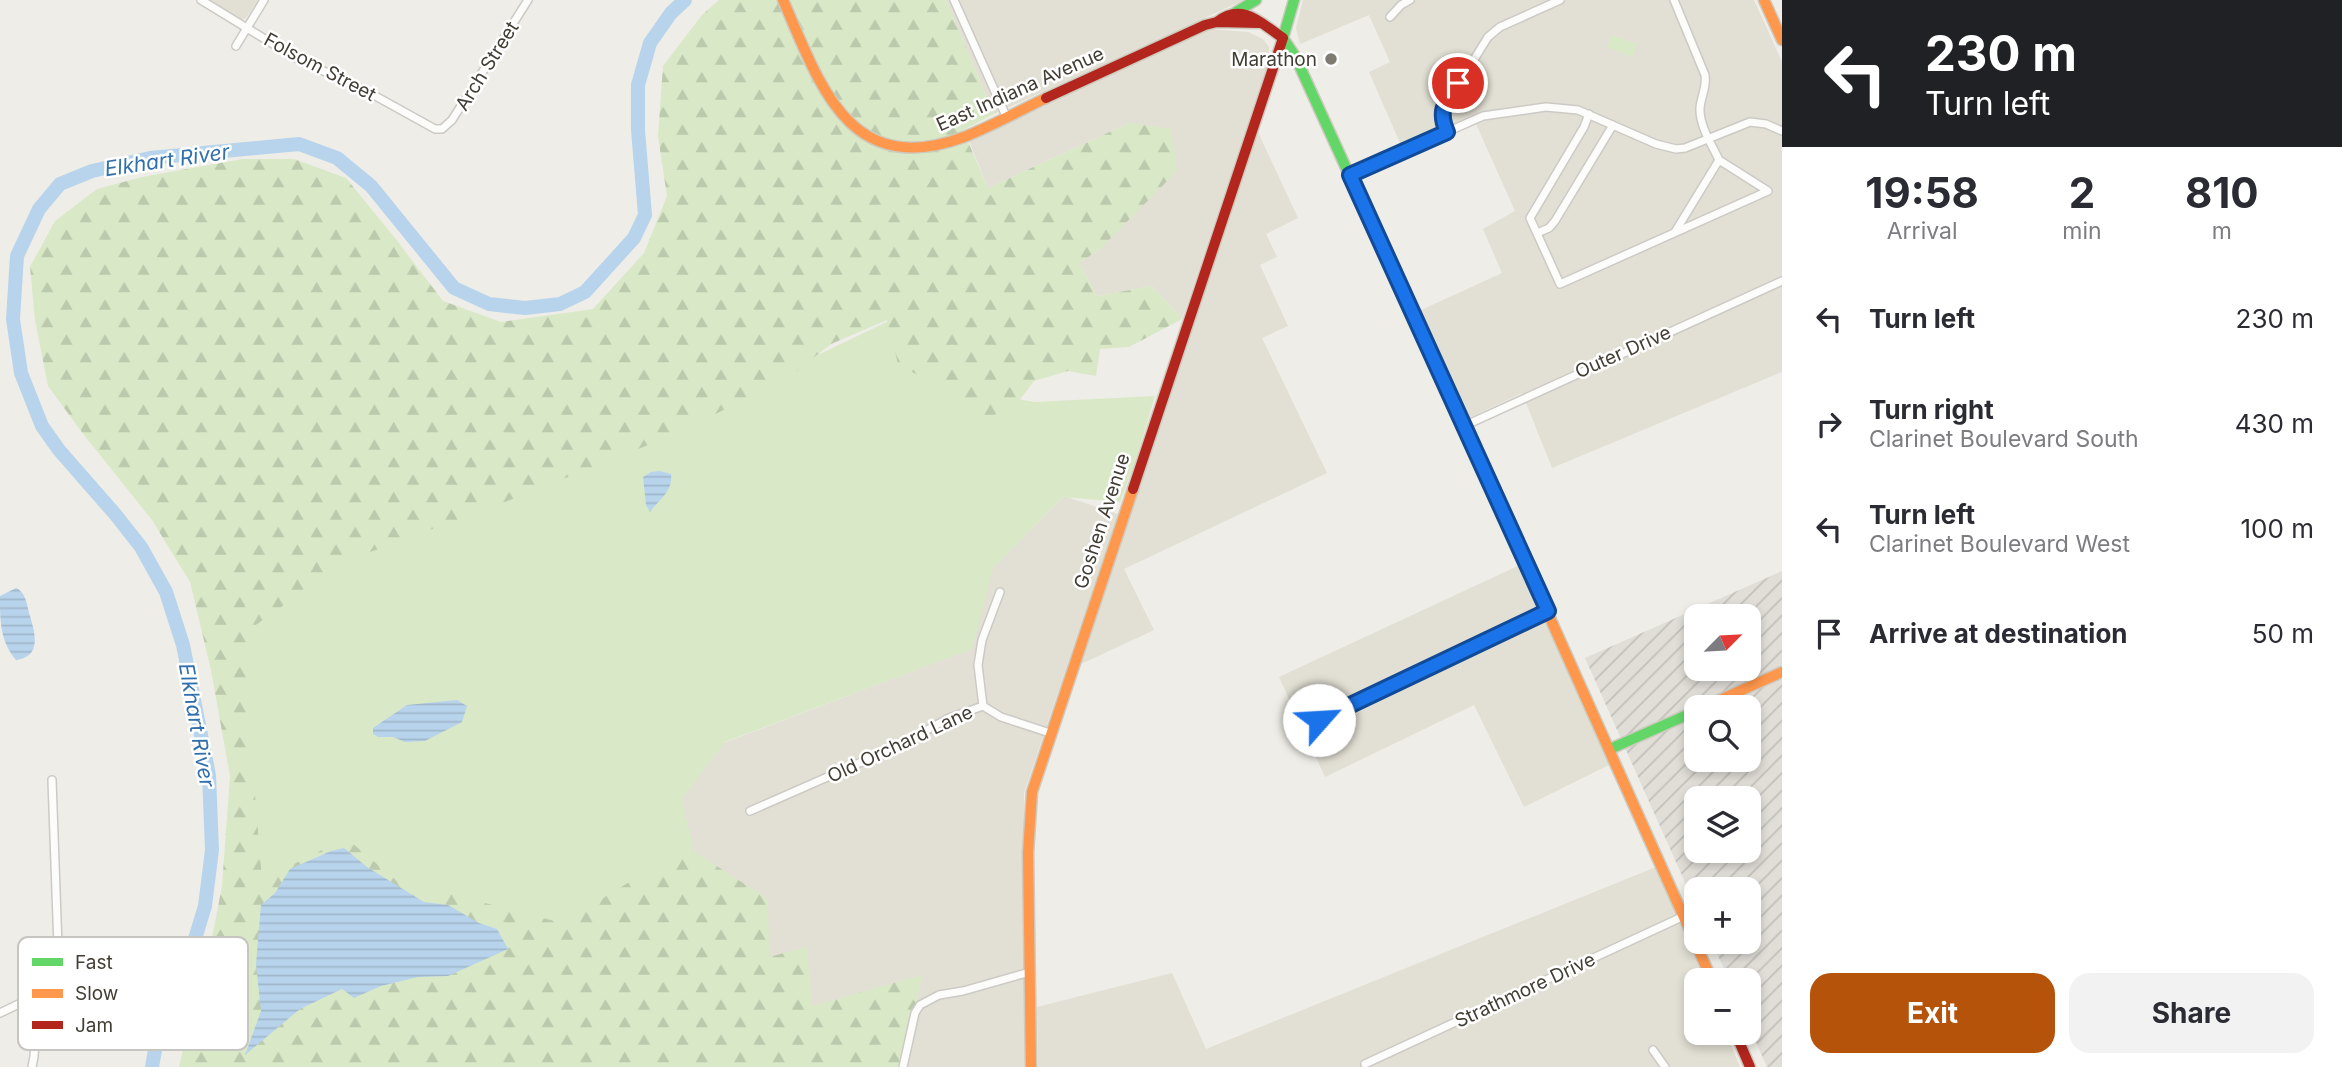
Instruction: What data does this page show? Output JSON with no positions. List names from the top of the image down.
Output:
{
  "streets": {
    "street": [
      "Arch Street",
      "Folsom Street",
      "East Indiana Avenue",
      "Outer Drive",
      "Goshen Avenue",
      "Old Orchard Lane",
      "Strathmore Drive"
    ]
  },
  "crossings": [
    ["Arch Street", "Folsom Street"],
    ["Goshen Avenue", "Old Orchard Lane"]
  ],
  "water": ["Elkhart River"],
  "places": ["Marathon"],
  "legend": ["Fast", "Slow", "Jam"],
  "north": "top right",
  "page": {
    "turn": ["230 m", "Turn left"],
    "eta": [
      "19:58",
      "Arrival",
      "2",
      "min",
      "810",
      "m"
    ],
    "list": [
      {
        "name": "Turn left",
        "value": "230 m"
      },
      {
        "name": "Turn right",
        "note": "Clarinet Boulevard South",
        "value": "430 m"
      },
      {
        "name": "Turn left",
        "note": "Clarinet Boulevard West",
        "value": "100 m"
      },
      {
        "name": "Arrive at destination",
        "value": "50 m"
      }
    ],
    "map_buttons": ["+", "−"],
    "buttons": ["Exit", "Share"]
  }
}
